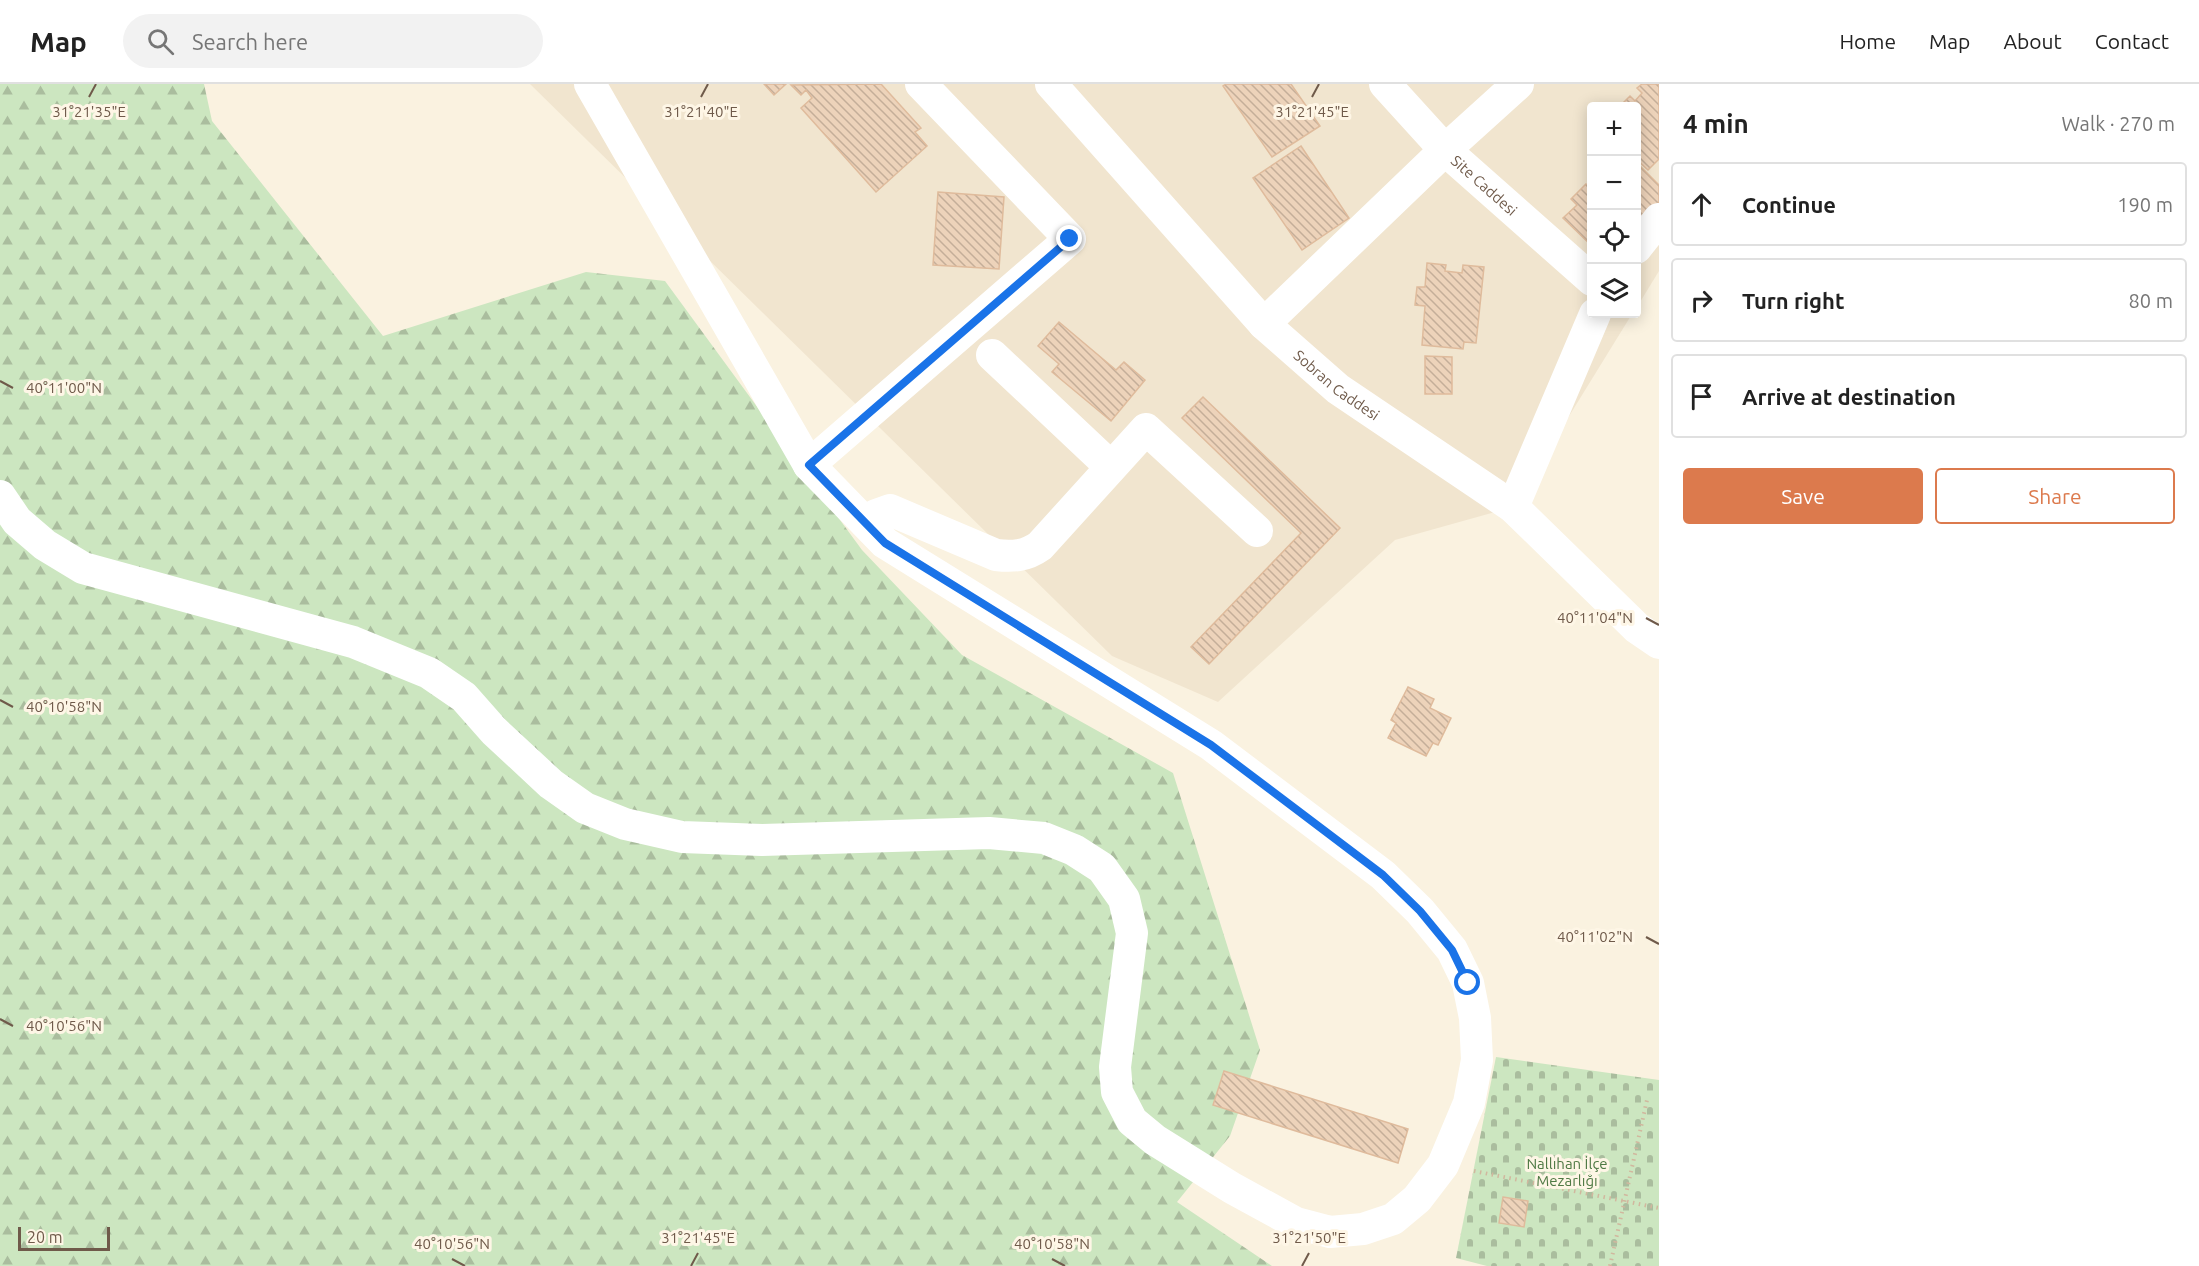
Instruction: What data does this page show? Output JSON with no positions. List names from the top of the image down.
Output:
{
  "streets": {
    "street": ["Site Caddesi", "Sobran Caddesi"]
  },
  "parks": ["Nallıhan İlçe Mezarlığı"],
  "scale_bar": "20 m",
  "page": {
    "header": "Map",
    "search": "Search here",
    "nav": [
      "Home",
      "Map",
      "About",
      "Contact"
    ],
    "heading": ["4 min", "Walk · 270 m"],
    "map_buttons": ["+", "−"],
    "list": [
      ["Continue", "190 m"],
      ["Turn right", "80 m"],
      "Arrive at destination"
    ],
    "buttons": ["Save", "Share"],
    "scale": "20 m"
  },
  "coordinates": [
    "31°21'35\"E",
    "31°21'40\"E",
    "31°21'45\"E",
    "40°11'00\"N",
    "40°11'04\"N",
    "40°10'58\"N",
    "40°11'02\"N",
    "40°10'56\"N",
    "31°21'50\"E"
  ]
}
